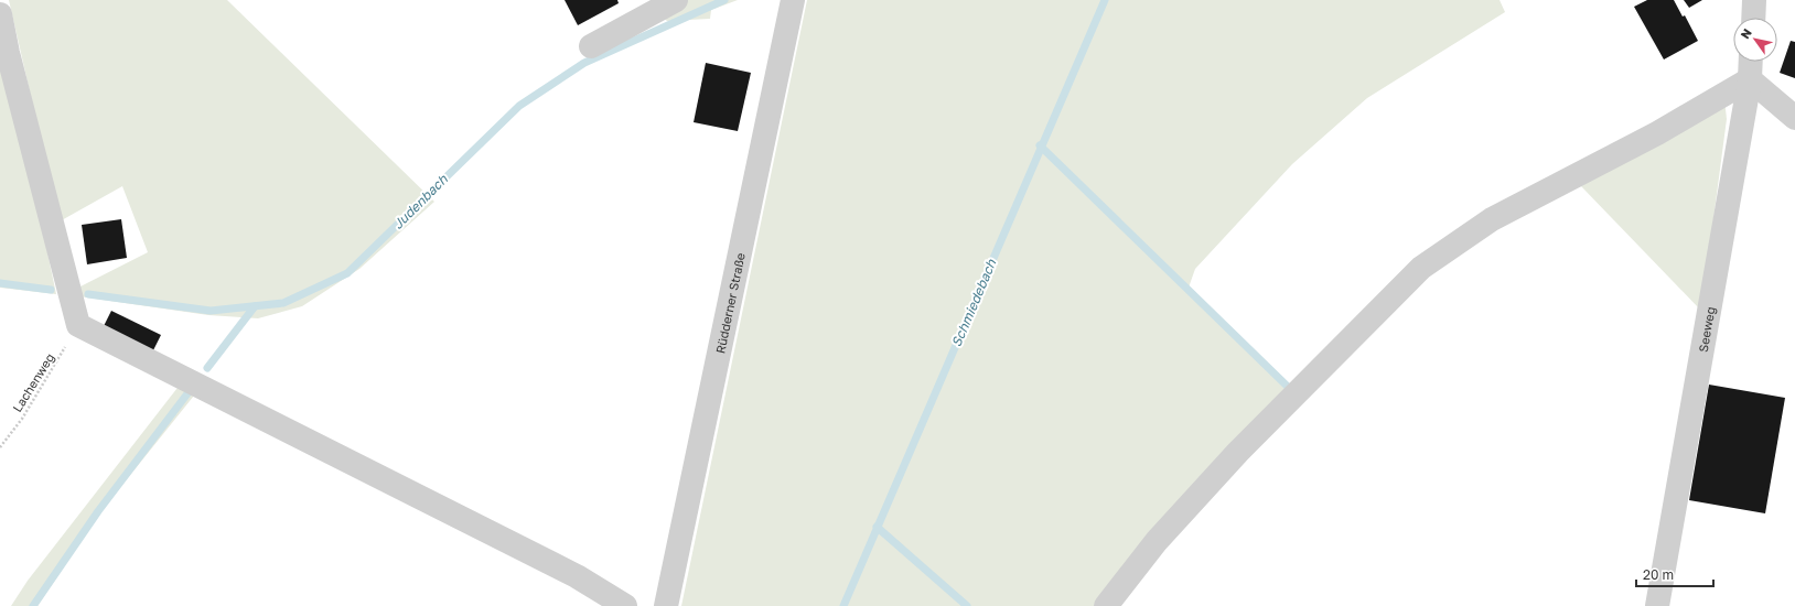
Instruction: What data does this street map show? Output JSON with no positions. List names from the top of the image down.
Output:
{
  "streets": {
    "street": ["Rüdderner Straße", "Seeweg"],
    "path": ["Lachenweg"]
  },
  "water": ["Judenbach", "Schmiedebach"],
  "scale_bar": "20 m",
  "north": "top left"
}
